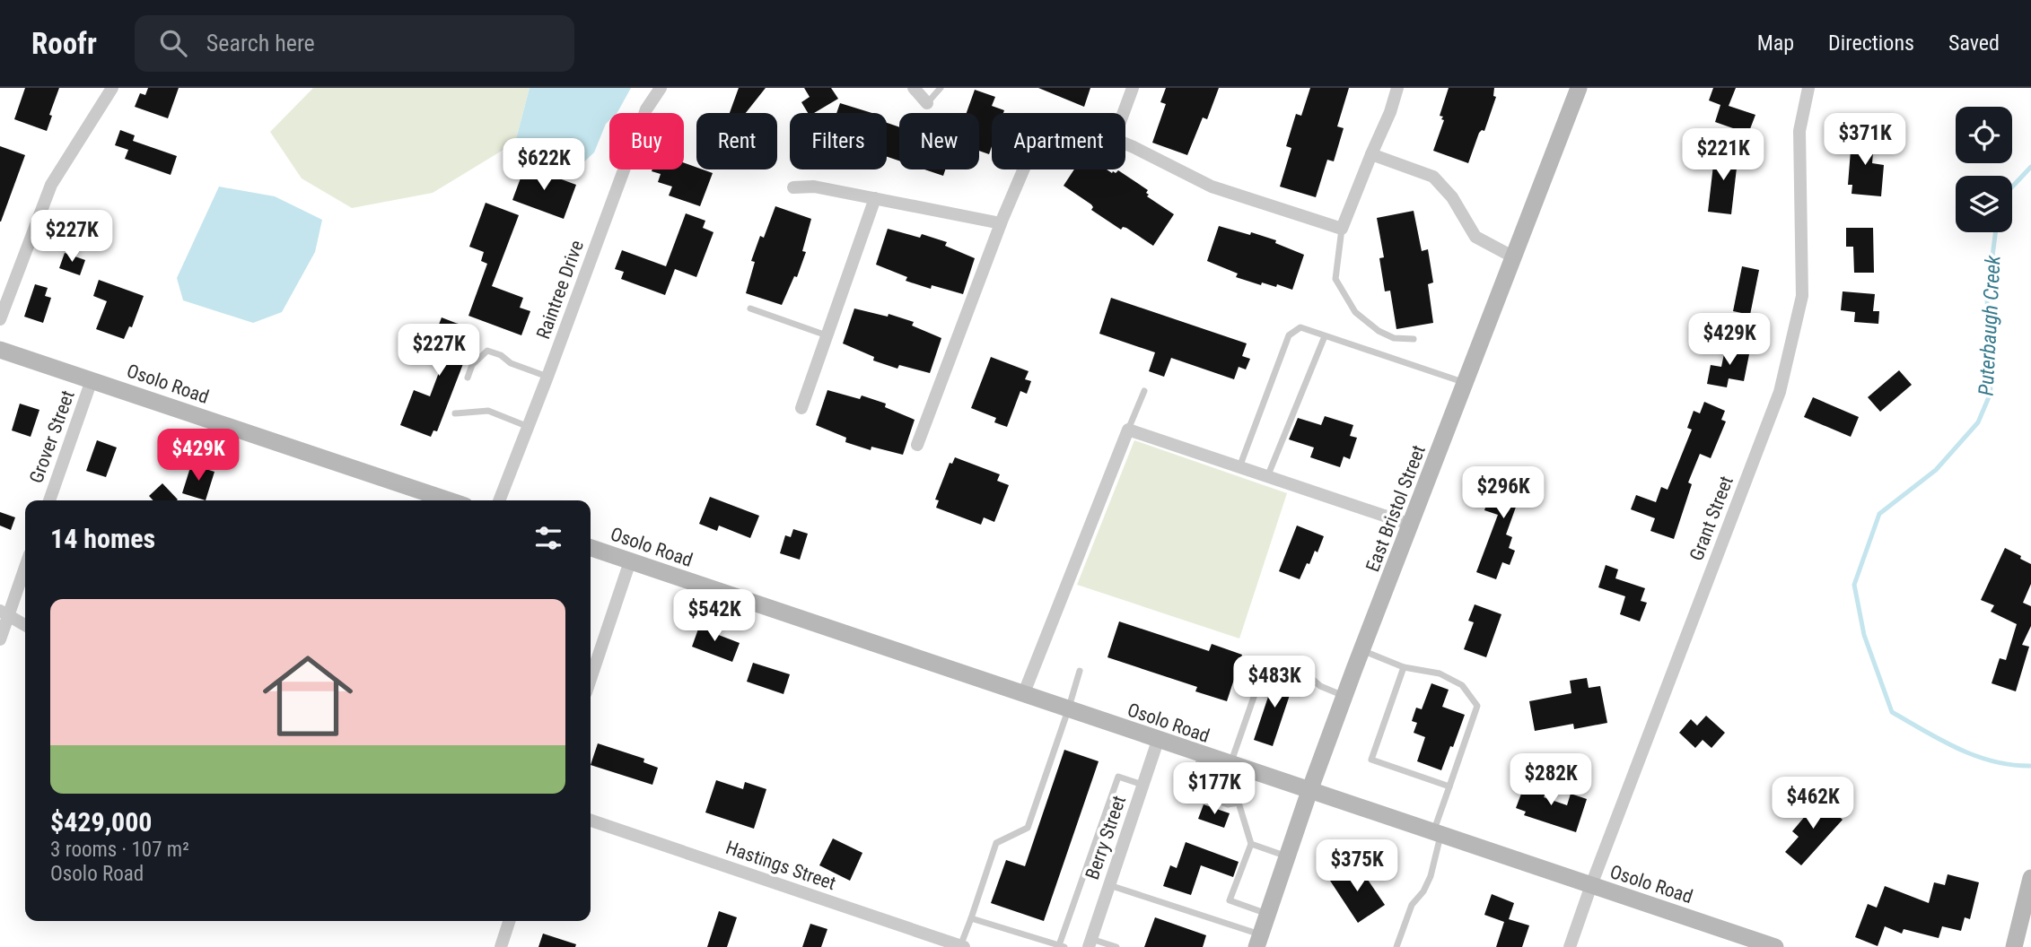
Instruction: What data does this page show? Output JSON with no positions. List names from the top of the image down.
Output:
{
  "streets": {
    "street": [
      "Raintree Drive",
      "Osolo Road",
      "Grover Street",
      "East Bristol Street",
      "Grant Street",
      "Berry Street",
      "Hastings Street"
    ]
  },
  "crossings": [
    ["Osolo Road", "Grover Street"],
    ["Osolo Road", "East Bristol Street"],
    ["Osolo Road", "Grant Street"],
    ["Osolo Road", "Berry Street"]
  ],
  "water": ["Puterbaugh Creek"],
  "page": {
    "header": "Roofr",
    "search": "Search here",
    "nav": ["Map", "Directions", "Saved"],
    "price": [
      "$371K",
      "$221K",
      "$622K",
      "$227K",
      "$429K",
      "$227K",
      "$429K",
      "$296K",
      "$542K",
      "$483K",
      "$282K",
      "$177K",
      "$462K",
      "$375K"
    ],
    "chip": [
      "Buy",
      "Rent",
      "Filters",
      "New",
      "Apartment"
    ],
    "heading": "14 homes",
    "list": [
      {
        "name": "$429,000",
        "note": "3 rooms · 107 m² · Osolo Road"
      }
    ]
  }
}
